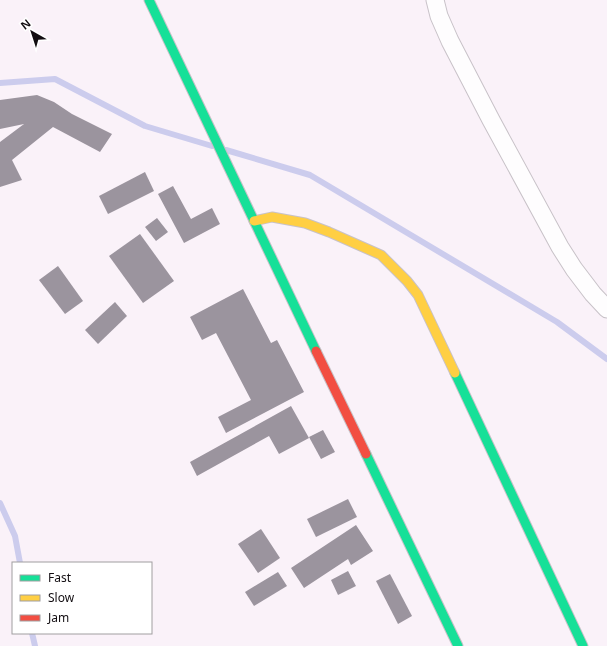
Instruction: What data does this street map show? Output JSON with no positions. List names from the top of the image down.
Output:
{
  "legend": ["Fast", "Slow", "Jam"],
  "north": "top left"
}
